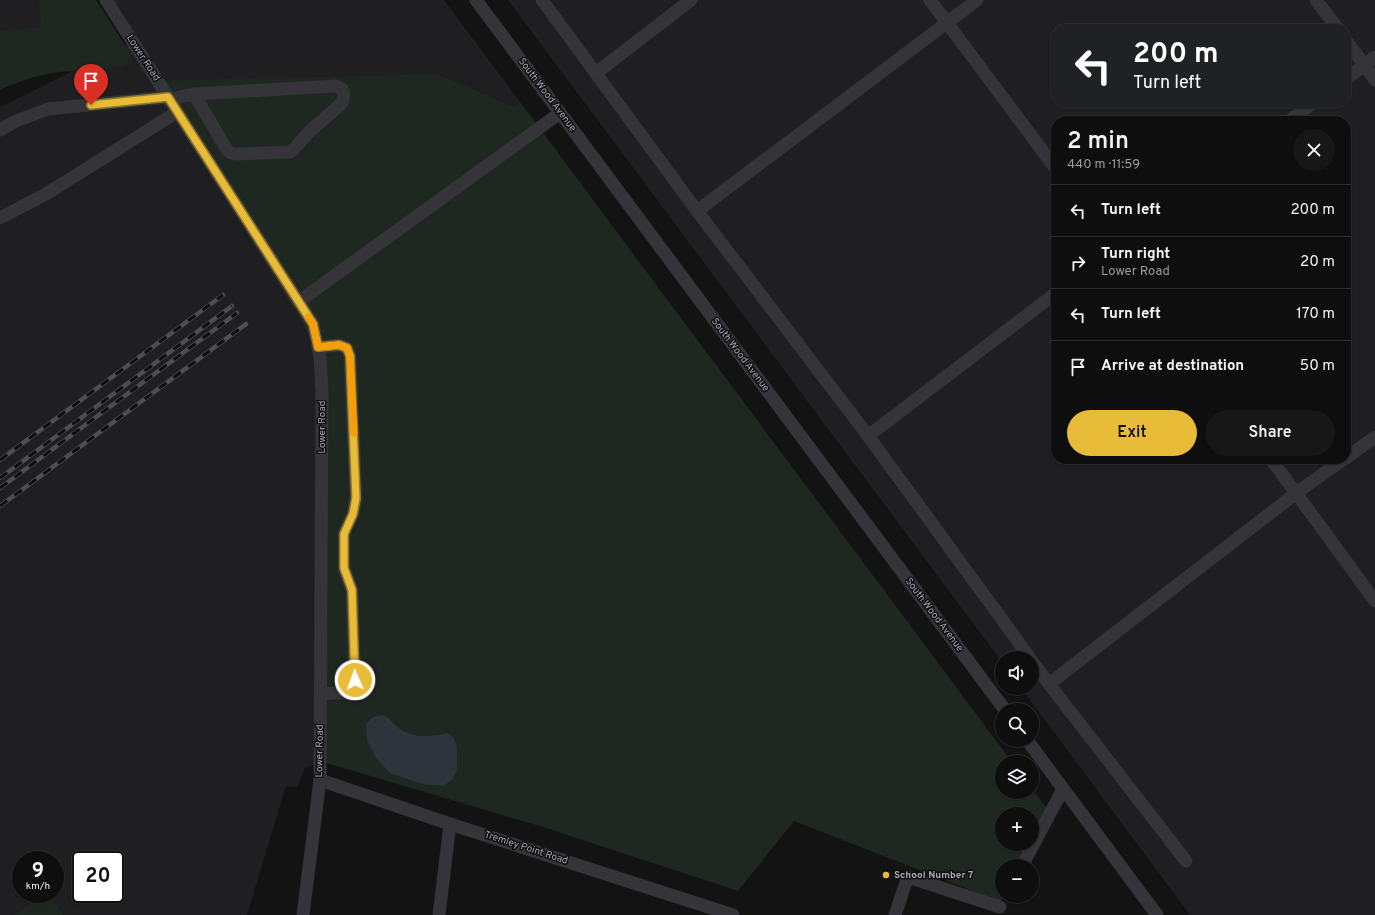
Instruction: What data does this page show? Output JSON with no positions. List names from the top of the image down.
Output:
{
  "streets": {
    "street": ["Lower Road", "South Wood Avenue", "Tremley Point Road"]
  },
  "crossings": [
    ["Lower Road", "Tremley Point Road"]
  ],
  "places": ["School Number 7"],
  "page": {
    "turn": ["200 m", "Turn left"],
    "heading": ["2 min", "440 m · 11:59"],
    "list": [
      {
        "name": "Turn left",
        "value": "200 m"
      },
      {
        "name": "Turn right",
        "note": "Lower Road",
        "value": "20 m"
      },
      {
        "name": "Turn left",
        "value": "170 m"
      },
      {
        "name": "Arrive at destination",
        "value": "50 m"
      }
    ],
    "buttons": ["Exit", "Share"],
    "map_buttons": ["+", "−"],
    "speed": "9 km/h",
    "limit": "20"
  }
}
